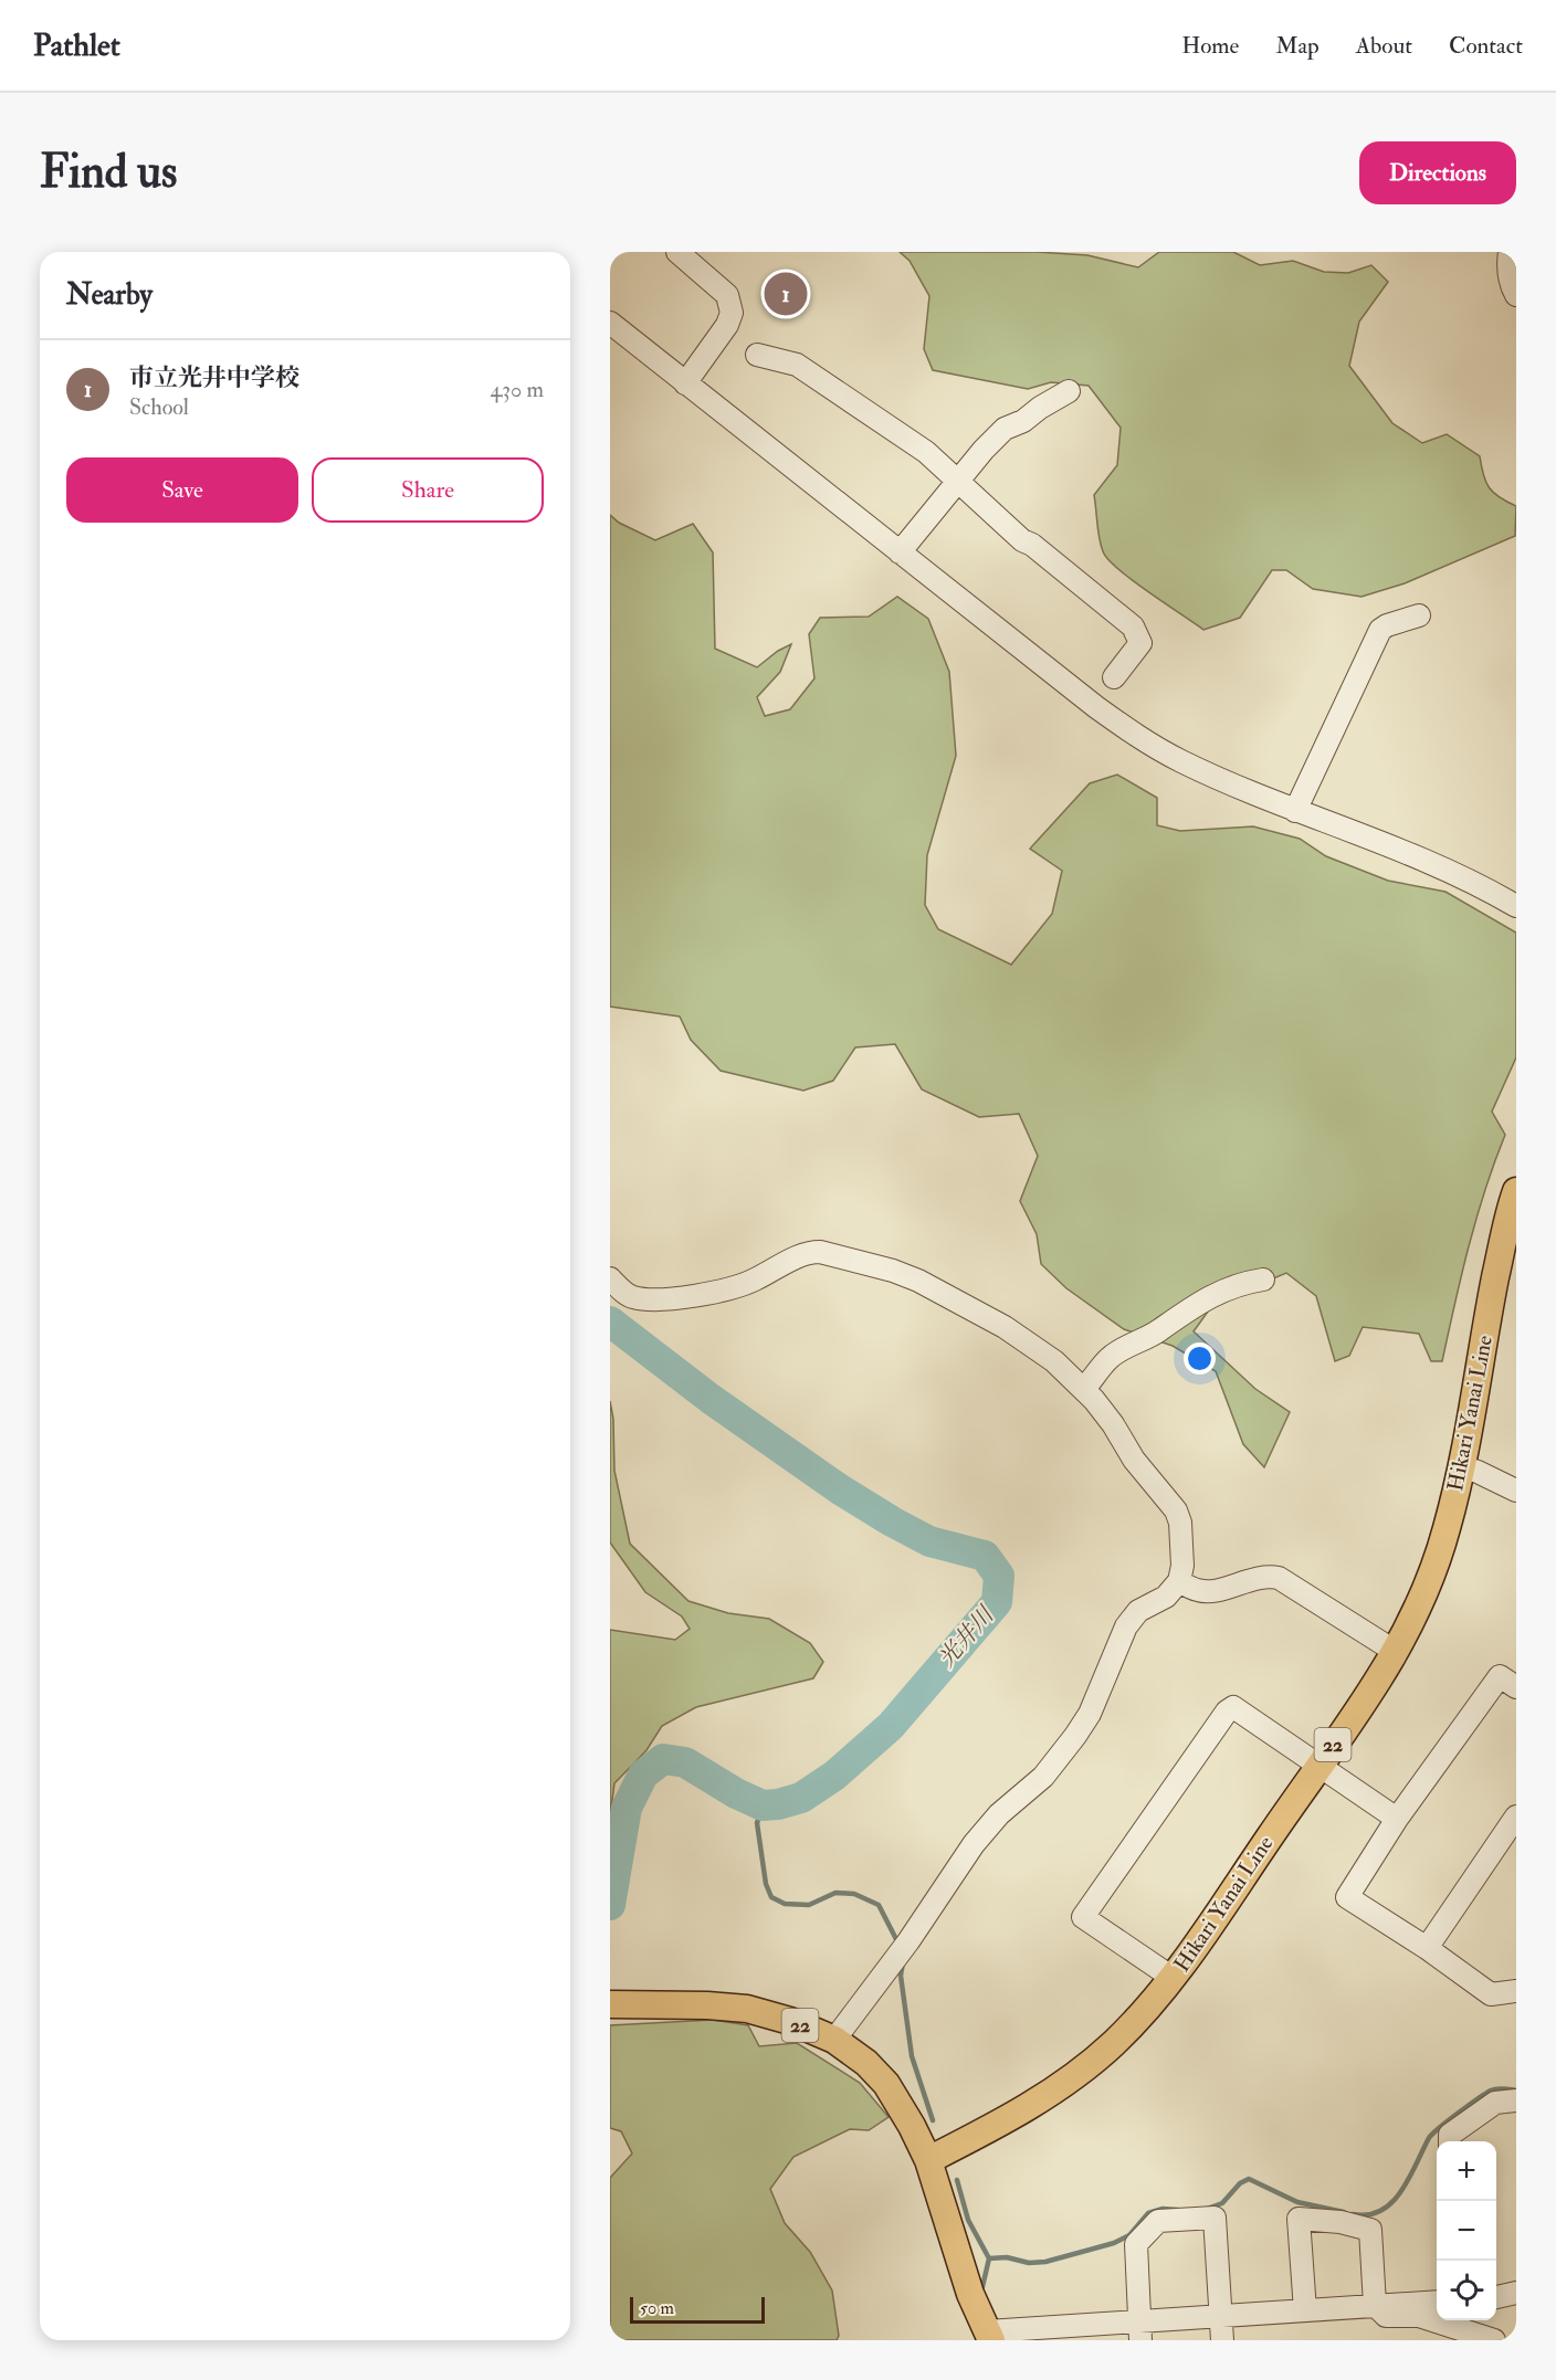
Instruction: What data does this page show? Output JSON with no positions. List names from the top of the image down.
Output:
{
  "streets": {
    "main road": ["Hikari Yanai Line", "22"]
  },
  "crossings": [
    ["Hikari Yanai Line", "22"]
  ],
  "water": ["光井川"],
  "scale_bar": "50 m",
  "page": {
    "header": "Pathlet",
    "nav": [
      "Home",
      "Map",
      "About",
      "Contact"
    ],
    "buttons": [
      "Directions",
      ["Save", "Share"]
    ],
    "title": "Find us",
    "heading": "Nearby",
    "pins": "1",
    "list": [
      {
        "mark": "1",
        "name": "市立光井中学校",
        "note": "School",
        "value": "430 m"
      }
    ],
    "map_buttons": ["+", "−"],
    "scale": "50 m"
  }
}
